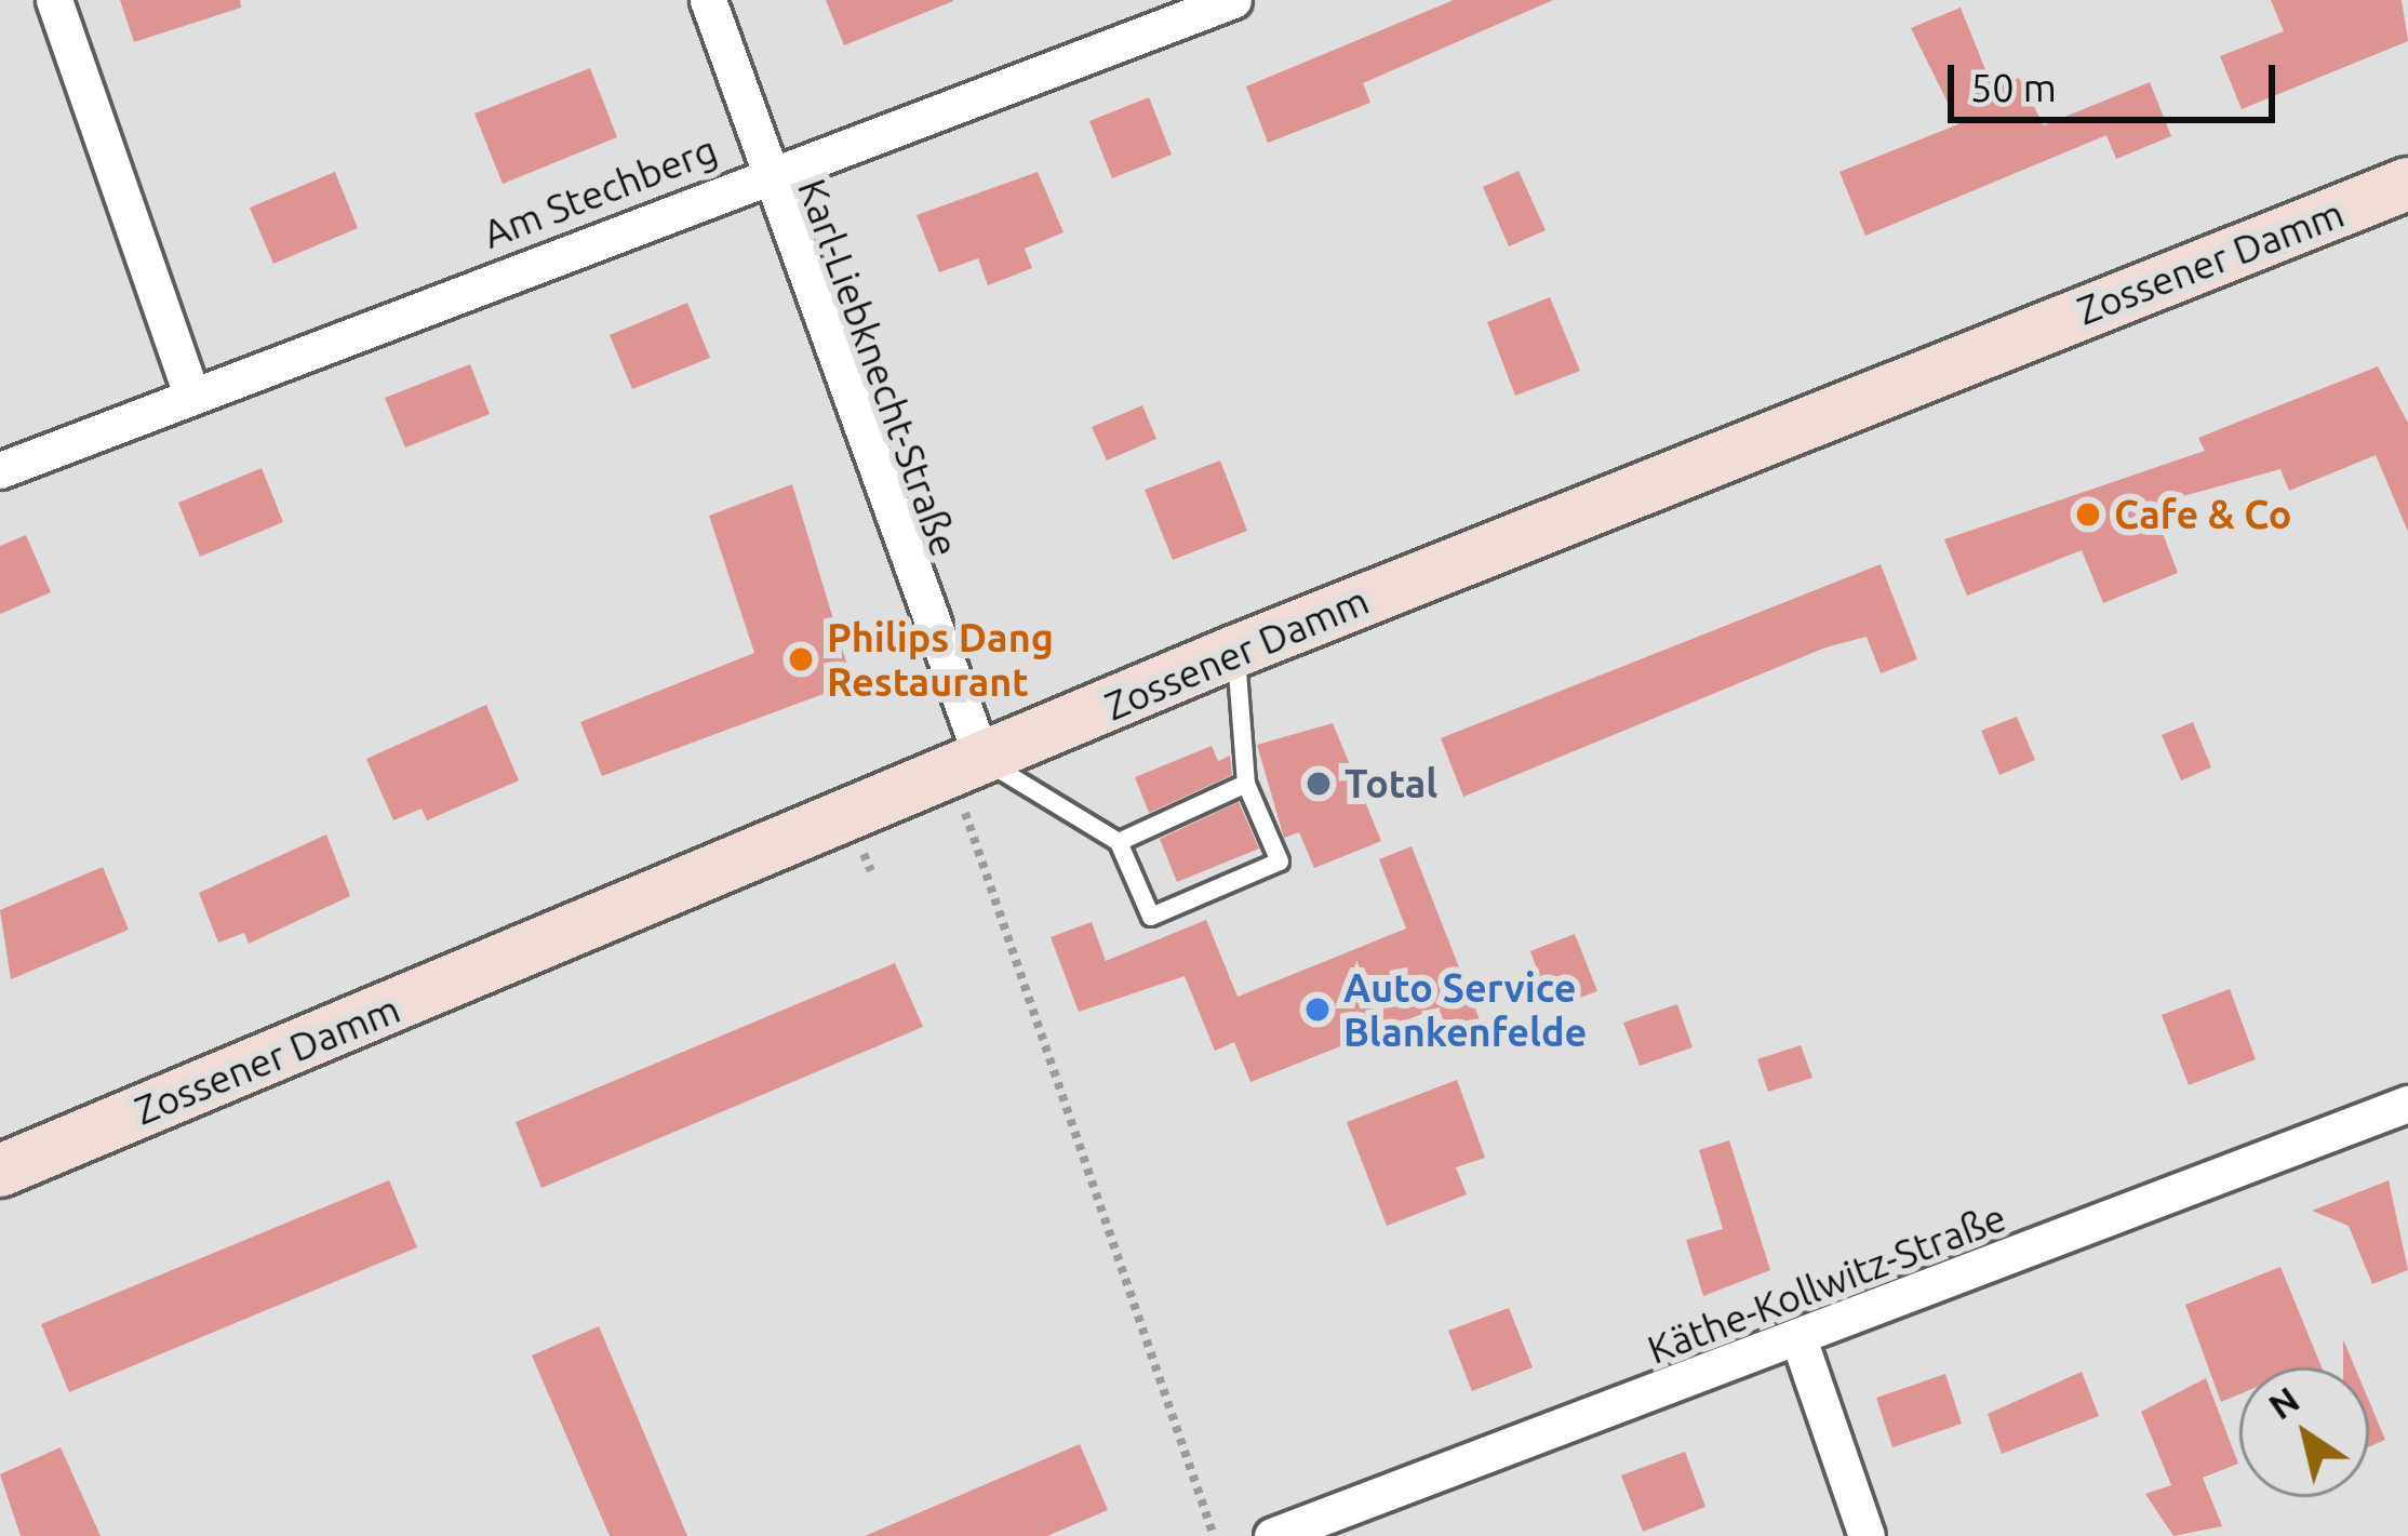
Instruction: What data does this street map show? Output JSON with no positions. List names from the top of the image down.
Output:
{
  "streets": {
    "main road": ["Zossener Damm"],
    "street": ["Am Stechberg", "Karl-Liebknecht-Straße", "Käthe-Kollwitz-Straße"]
  },
  "crossings": [
    ["Am Stechberg", "Karl-Liebknecht-Straße"],
    ["Zossener Damm", "Karl-Liebknecht-Straße"]
  ],
  "places": [
    "Cafe & Co",
    "Philips Dang Restaurant",
    "Total",
    "Auto Service Blankenfelde"
  ],
  "scale_bar": "50 m",
  "north": "top left"
}
